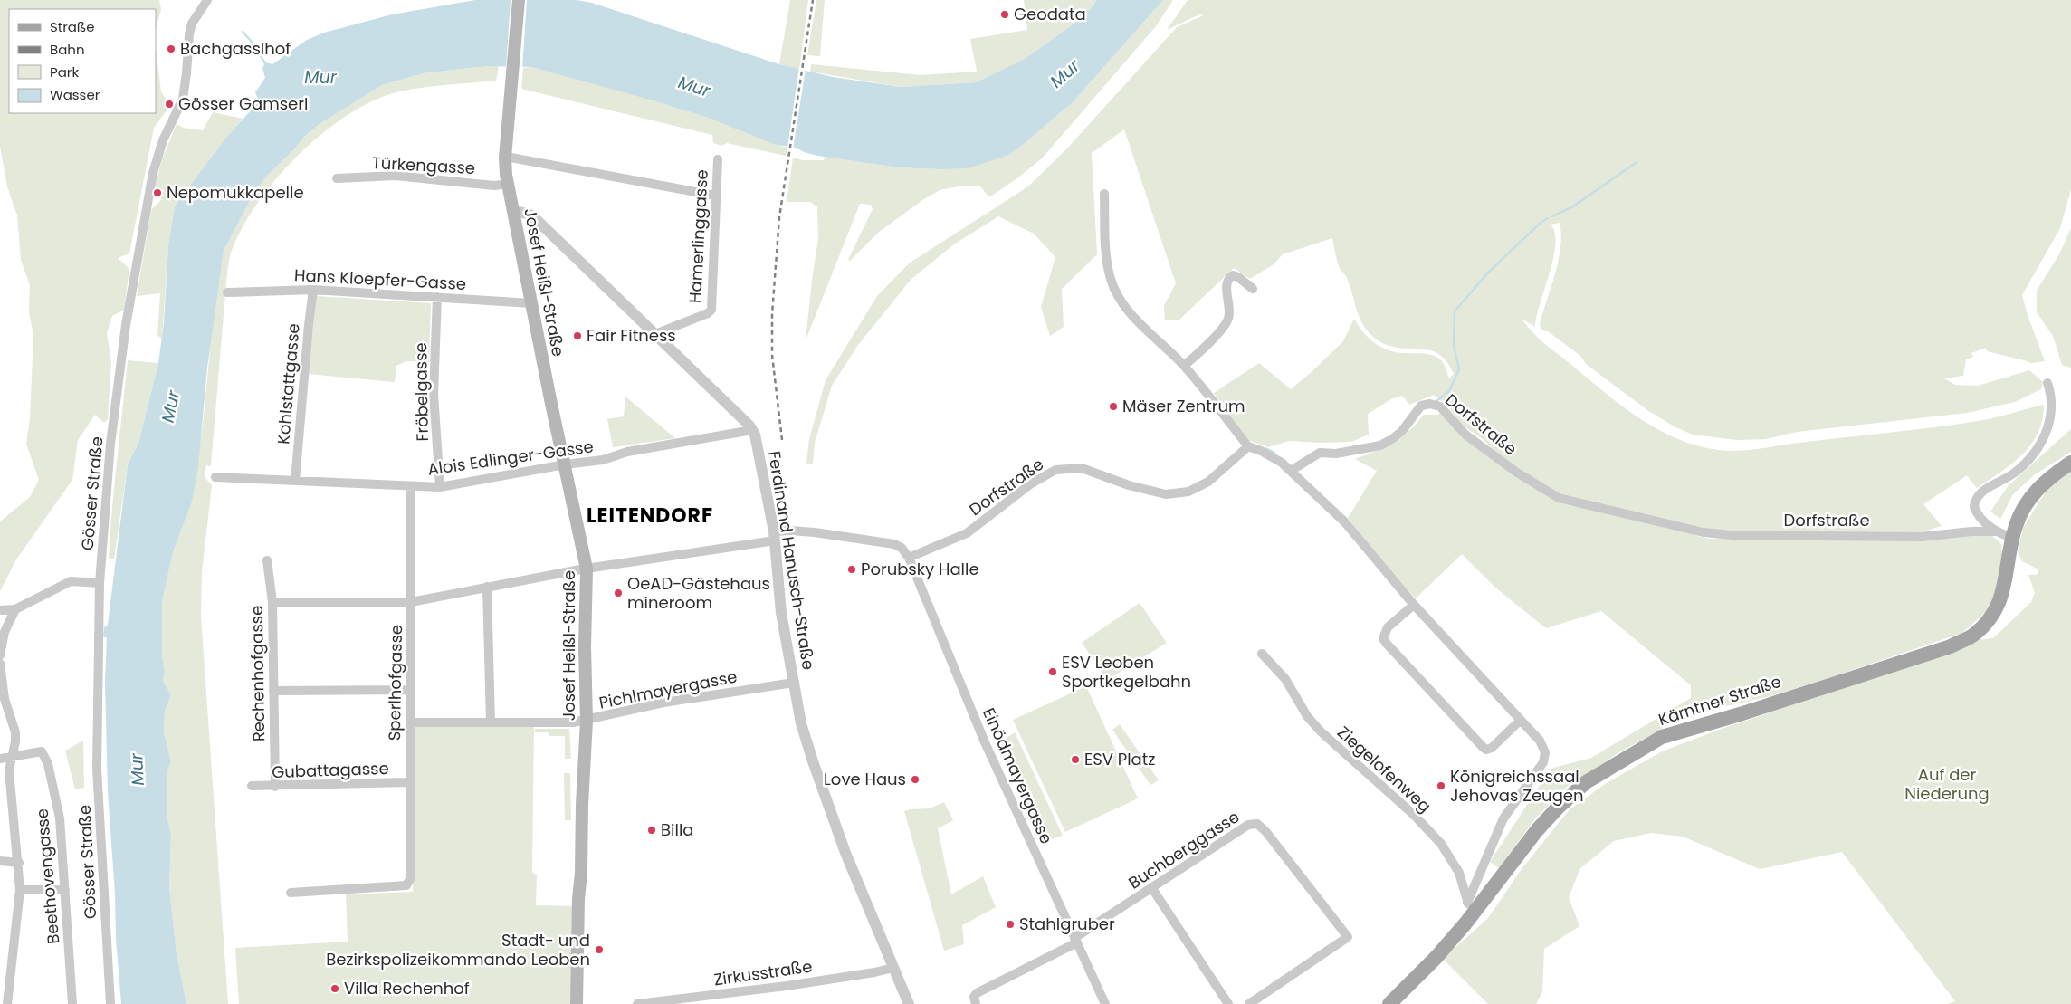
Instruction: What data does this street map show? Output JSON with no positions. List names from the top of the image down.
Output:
{
  "streets": {
    "main road": ["Josef Heißl-Straße", "Kärntner Straße"],
    "street": [
      "Türkengasse",
      "Hamerlinggasse",
      "Hans Kloepfer-Gasse",
      "Kohlstattgasse",
      "Fröbelgasse",
      "Dorfstraße",
      "Alois Edlinger-Gasse",
      "Gösser Straße",
      "Ferdinand Hanusch-Straße",
      "Rechenhofgasse",
      "Sperlhofgasse",
      "Pichlmayergasse",
      "Ziegelofenweg",
      "Gubattagasse",
      "Einödmayergasse",
      "Buchberggasse",
      "Beethovengasse",
      "Zirkusstraße"
    ]
  },
  "crossings": [
    ["Türkengasse", "Josef Heißl-Straße"],
    ["Hamerlinggasse", "Ferdinand Hanusch-Straße"],
    ["Hans Kloepfer-Gasse", "Josef Heißl-Straße"],
    ["Hans Kloepfer-Gasse", "Kohlstattgasse"],
    ["Hans Kloepfer-Gasse", "Fröbelgasse"],
    ["Josef Heißl-Straße", "Alois Edlinger-Gasse"],
    ["Josef Heißl-Straße", "Ferdinand Hanusch-Straße"],
    ["Josef Heißl-Straße", "Pichlmayergasse"],
    ["Kohlstattgasse", "Alois Edlinger-Gasse"],
    ["Fröbelgasse", "Alois Edlinger-Gasse"],
    ["Dorfstraße", "Einödmayergasse"],
    ["Alois Edlinger-Gasse", "Ferdinand Hanusch-Straße"],
    ["Alois Edlinger-Gasse", "Sperlhofgasse"],
    ["Ferdinand Hanusch-Straße", "Pichlmayergasse"],
    ["Ferdinand Hanusch-Straße", "Zirkusstraße"],
    ["Rechenhofgasse", "Gubattagasse"],
    ["Sperlhofgasse", "Pichlmayergasse"],
    ["Sperlhofgasse", "Gubattagasse"],
    ["Kärntner Straße", "Ziegelofenweg"],
    ["Einödmayergasse", "Buchberggasse"]
  ],
  "districts": ["LEITENDORF"],
  "water": ["Mur"],
  "parks": ["Auf der Niederung"],
  "places": [
    "Geodata",
    "Bachgasslhof",
    "Gösser Gamserl",
    "Nepomukkapelle",
    "Fair Fitness",
    "Mäser Zentrum",
    "Porubsky Halle",
    "OeAD-Gästehaus mineroom",
    "ESV Leoben Sportkegelbahn",
    "ESV Platz",
    "Love Haus",
    "Königreichssaal Jehovas Zeugen",
    "Billa",
    "Stahlgruber",
    "Stadt- und Bezirkspolizeikommando Leoben",
    "Villa Rechenhof"
  ],
  "legend": [
    "Straße",
    "Bahn",
    "Park",
    "Wasser"
  ]
}
